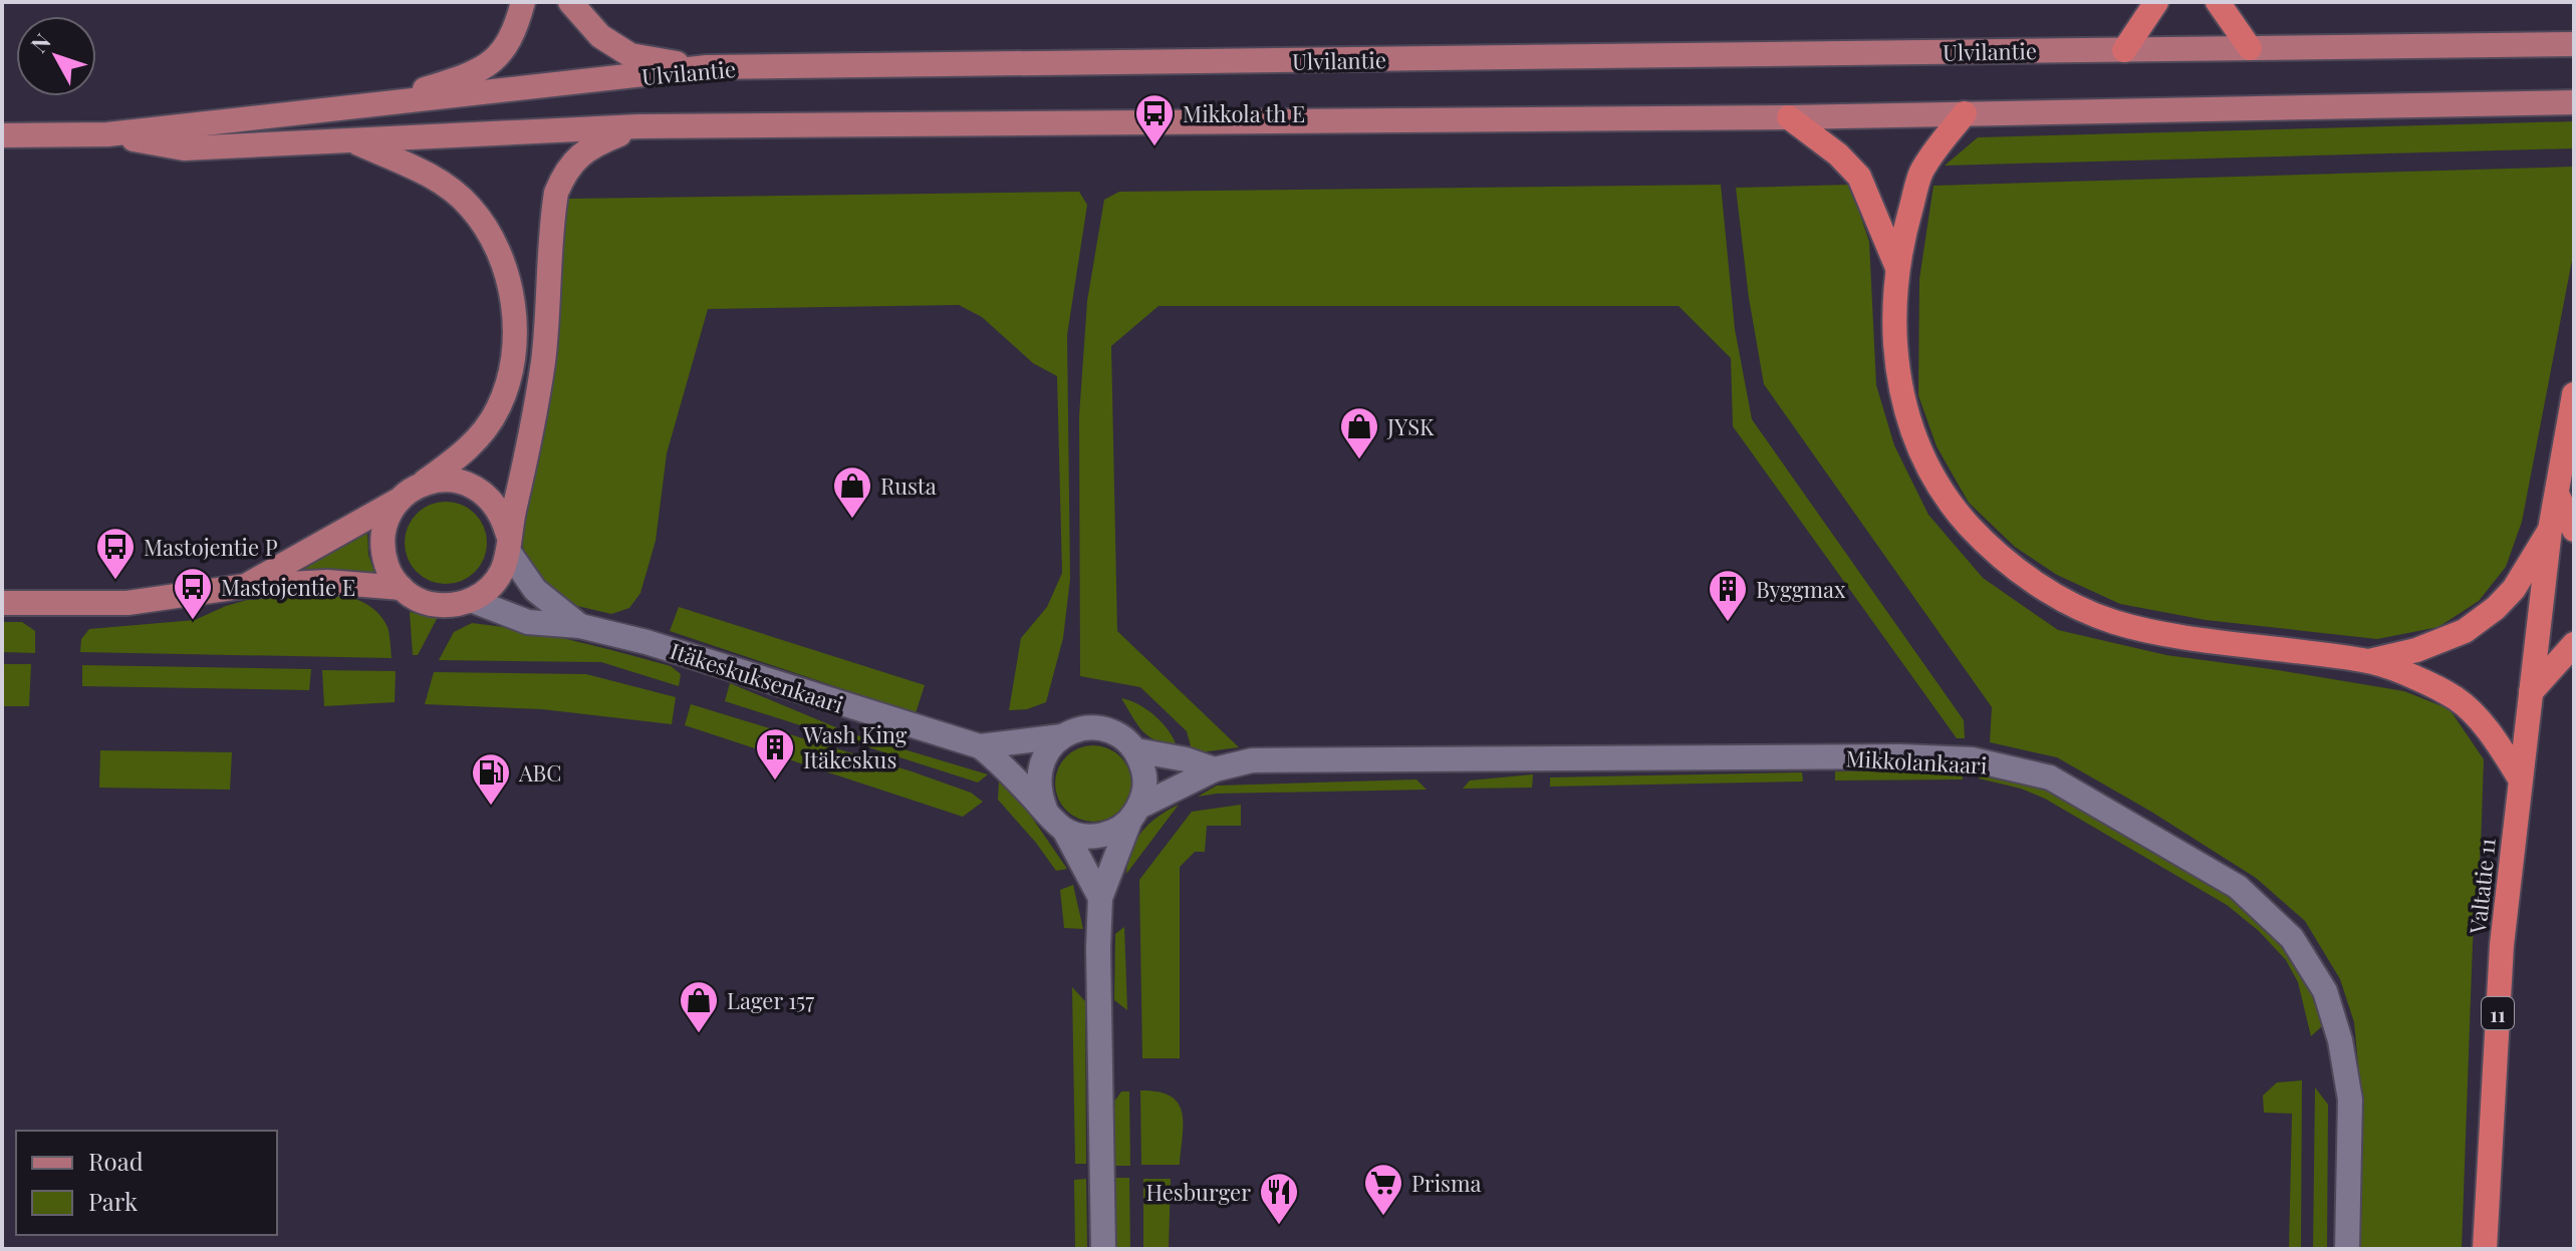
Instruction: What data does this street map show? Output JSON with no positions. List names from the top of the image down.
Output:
{
  "streets": {
    "highway": ["Valtatie 11", "11"],
    "main road": ["Ulvilantie"],
    "street": ["Itäkeskuksenkaari", "Mikkolankaari"]
  },
  "crossings": [
    ["Itäkeskuksenkaari", "Mikkolankaari"],
    ["Valtatie 11", "11"]
  ],
  "places": {
    "bus stop": ["Mikkola th E", "Mastojentie P", "Mastojentie E"],
    "shop": ["JYSK", "Rusta", "Lager 157"],
    "building": ["Byggmax", "Wash King Itäkeskus"],
    "fuel station": ["ABC"],
    "supermarket": ["Prisma"],
    "restaurant": ["Hesburger"]
  },
  "legend": ["Road", "Park"],
  "north": "top left"
}
